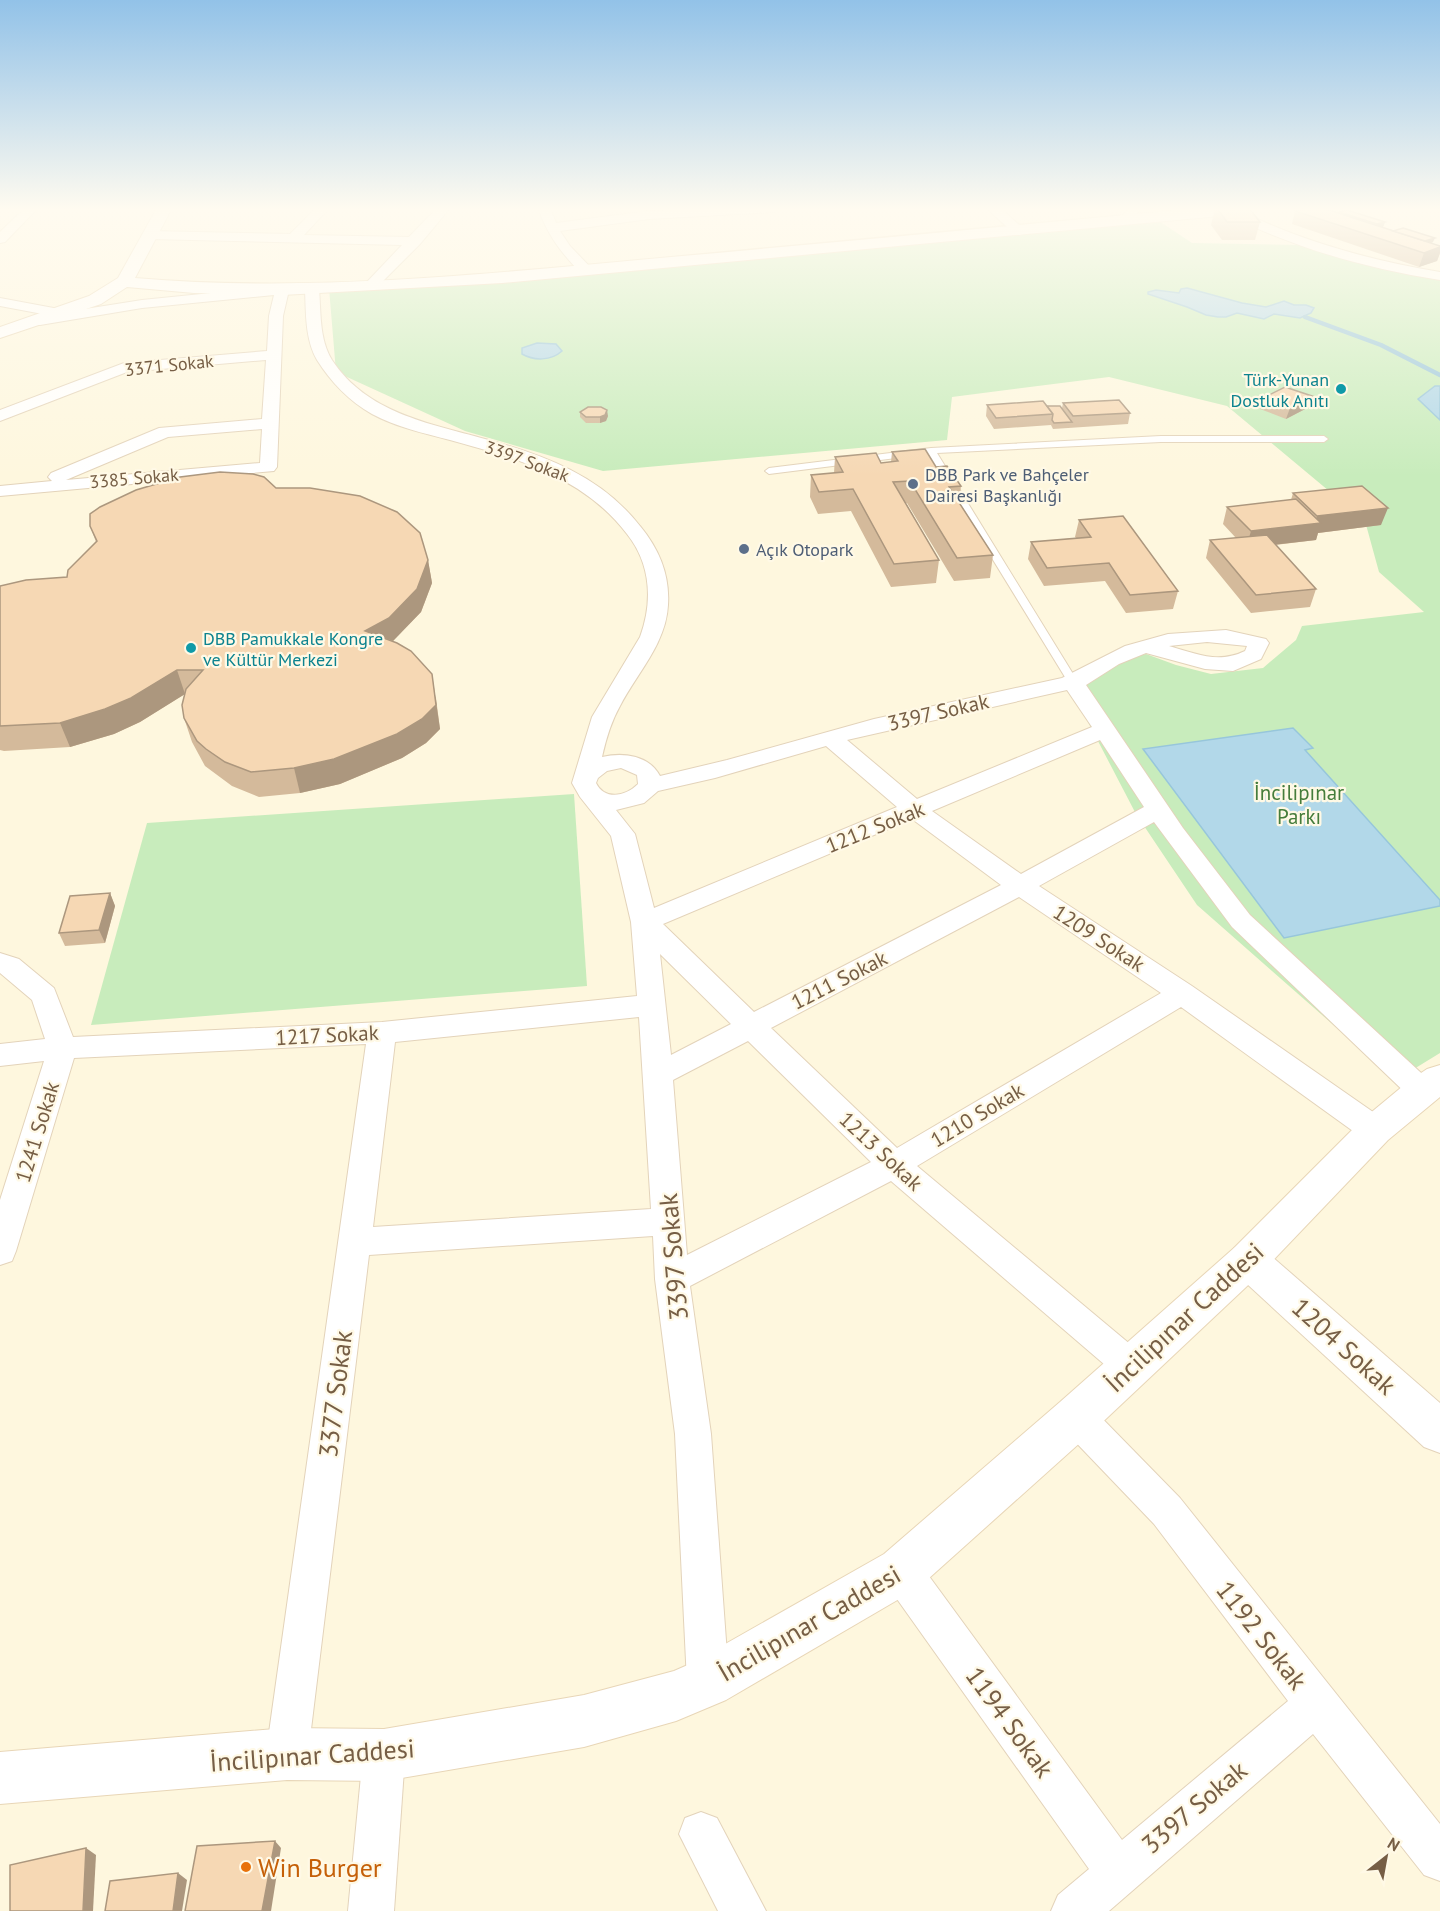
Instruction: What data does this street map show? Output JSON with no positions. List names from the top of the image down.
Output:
{
  "streets": {
    "main road": ["İncilipınar Caddesi", "1204 Sokak"],
    "street": [
      "3371 Sokak",
      "3397 Sokak",
      "3385 Sokak",
      "1212 Sokak",
      "1209 Sokak",
      "1211 Sokak",
      "1217 Sokak",
      "1210 Sokak",
      "1241 Sokak",
      "1213 Sokak",
      "3377 Sokak",
      "1192 Sokak",
      "1194 Sokak"
    ]
  },
  "crossings": [
    ["3397 Sokak", "1212 Sokak"],
    ["3397 Sokak", "1209 Sokak"],
    ["3397 Sokak", "1211 Sokak"],
    ["3397 Sokak", "1217 Sokak"],
    ["3397 Sokak", "1210 Sokak"],
    ["3397 Sokak", "1213 Sokak"],
    ["3397 Sokak", "İncilipınar Caddesi"],
    ["3397 Sokak", "1192 Sokak"],
    ["3397 Sokak", "1194 Sokak"],
    ["1212 Sokak", "1209 Sokak"],
    ["1212 Sokak", "1213 Sokak"],
    ["1209 Sokak", "1211 Sokak"],
    ["1209 Sokak", "1210 Sokak"],
    ["1209 Sokak", "İncilipınar Caddesi"],
    ["1211 Sokak", "1213 Sokak"],
    ["1217 Sokak", "1241 Sokak"],
    ["1217 Sokak", "3377 Sokak"],
    ["1210 Sokak", "1213 Sokak"],
    ["1213 Sokak", "İncilipınar Caddesi"],
    ["İncilipınar Caddesi", "1204 Sokak"],
    ["İncilipınar Caddesi", "3377 Sokak"],
    ["İncilipınar Caddesi", "1192 Sokak"],
    ["İncilipınar Caddesi", "1194 Sokak"]
  ],
  "parks": ["İncilipınar Parkı"],
  "places": [
    "Türk-Yunan Dostluk Anıtı",
    "DBB Park ve Bahçeler Dairesi Başkanlığı",
    "Açık Otopark",
    "DBB Pamukkale Kongre ve Kültür Merkezi",
    "Win Burger"
  ],
  "north": "top right"
}
